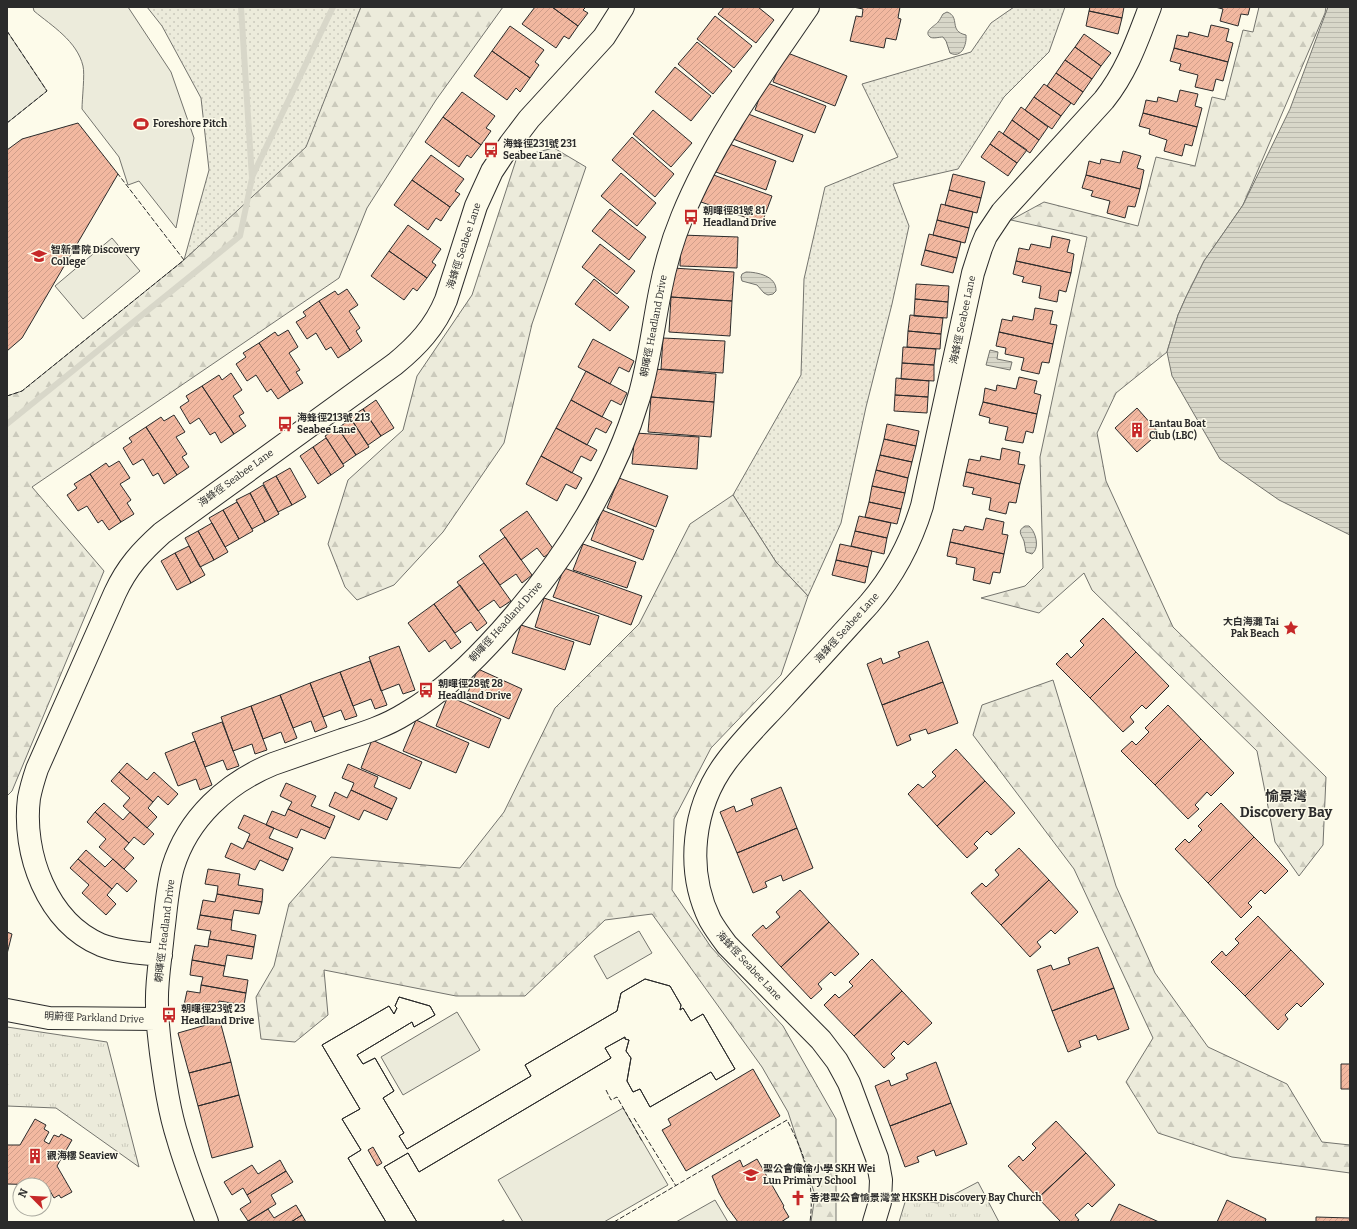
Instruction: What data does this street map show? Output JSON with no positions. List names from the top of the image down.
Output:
{
  "streets": {
    "street": ["海蜂徑 Seabee Lane", "朝暉徑 Headland Drive", "明蔚徑 Parkland Drive"]
  },
  "crossings": [
    ["海蜂徑 Seabee Lane", "朝暉徑 Headland Drive"],
    ["朝暉徑 Headland Drive", "明蔚徑 Parkland Drive"]
  ],
  "districts": ["愉景灣 Discovery Bay"],
  "places": {
    "sports": ["Foreshore Pitch"],
    "bus stop": [
      "海蜂徑231號 231 Seabee Lane",
      "朝暉徑81號 81 Headland Drive",
      "海蜂徑213號 213 Seabee Lane",
      "朝暉徑28號 28 Headland Drive",
      "朝暉徑23號 23 Headland Drive"
    ],
    "school or university": ["智新書院 Discovery College", "聖公會偉倫小學 SKH Wei Lun Primary School"],
    "building": ["Lantau Boat Club (LBC)", "觀海樓 Seaview"],
    "place": ["大白海灘 Tai Pak Beach"],
    "church": ["香港聖公會愉景灣堂 HKSKH Discovery Bay Church"]
  },
  "north": "top left"
}
